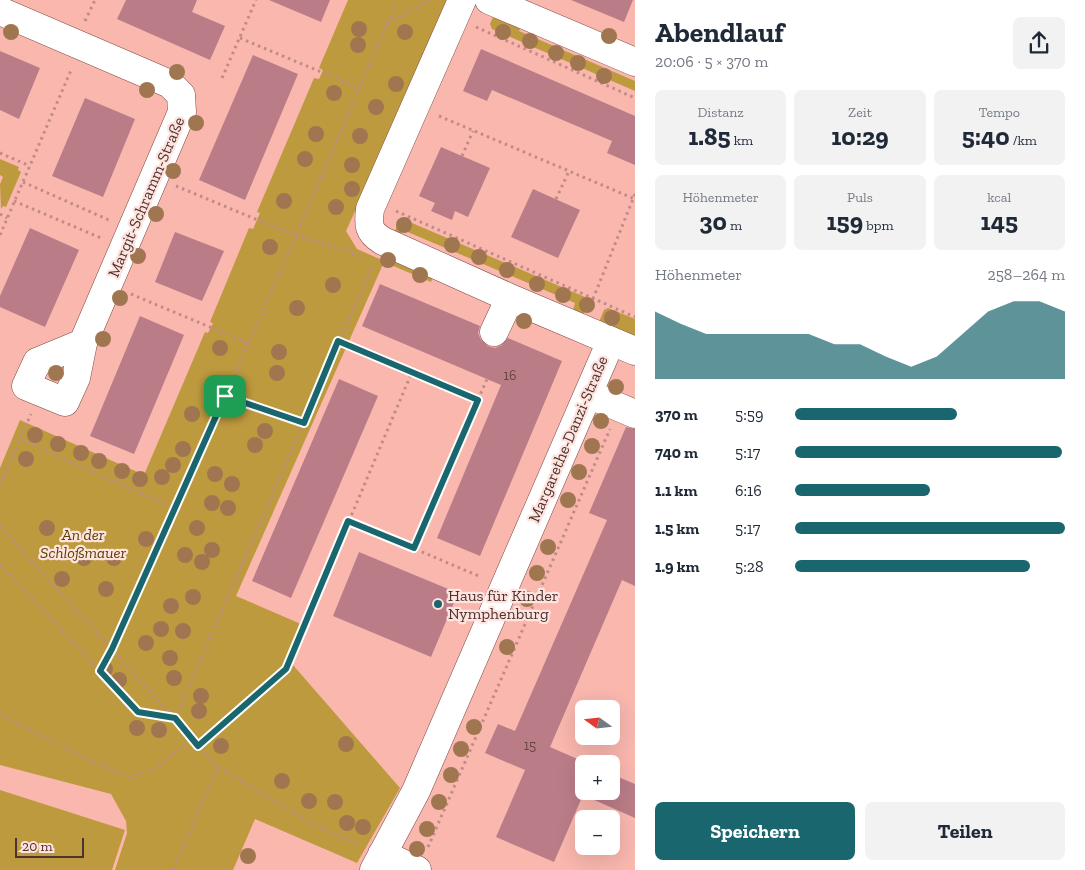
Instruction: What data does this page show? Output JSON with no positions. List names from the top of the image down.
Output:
{
  "streets": {
    "street": ["Margit-Schramm-Straße", "Margarethe-Danzi-Straße"]
  },
  "parks": ["An der Schloßmauer"],
  "places": ["Haus für Kinder Nymphenburg"],
  "house_numbers": ["16", "15"],
  "scale_bar": "20 m",
  "north": "left",
  "page": {
    "heading": ["Abendlauf", "20:06 · 5 × 370 m"],
    "stats": [
      ["Distanz", "1.85 km"],
      ["Zeit", "10:29"],
      ["Tempo", "5:40 /km"],
      ["Höhenmeter", "30 m"],
      ["Puls", "159 bpm"],
      ["kcal", "145"]
    ],
    "chart": ["Höhenmeter", "258–264 m"],
    "list": [
      {
        "name": "370 m",
        "note": "5:59"
      },
      {
        "name": "740 m",
        "note": "5:17"
      },
      {
        "name": "1.1 km",
        "note": "6:16"
      },
      {
        "name": "1.5 km",
        "note": "5:17"
      },
      {
        "name": "1.9 km",
        "note": "5:28"
      }
    ],
    "map_buttons": ["+", "−"],
    "buttons": ["Speichern", "Teilen"],
    "scale": "20 m"
  }
}
